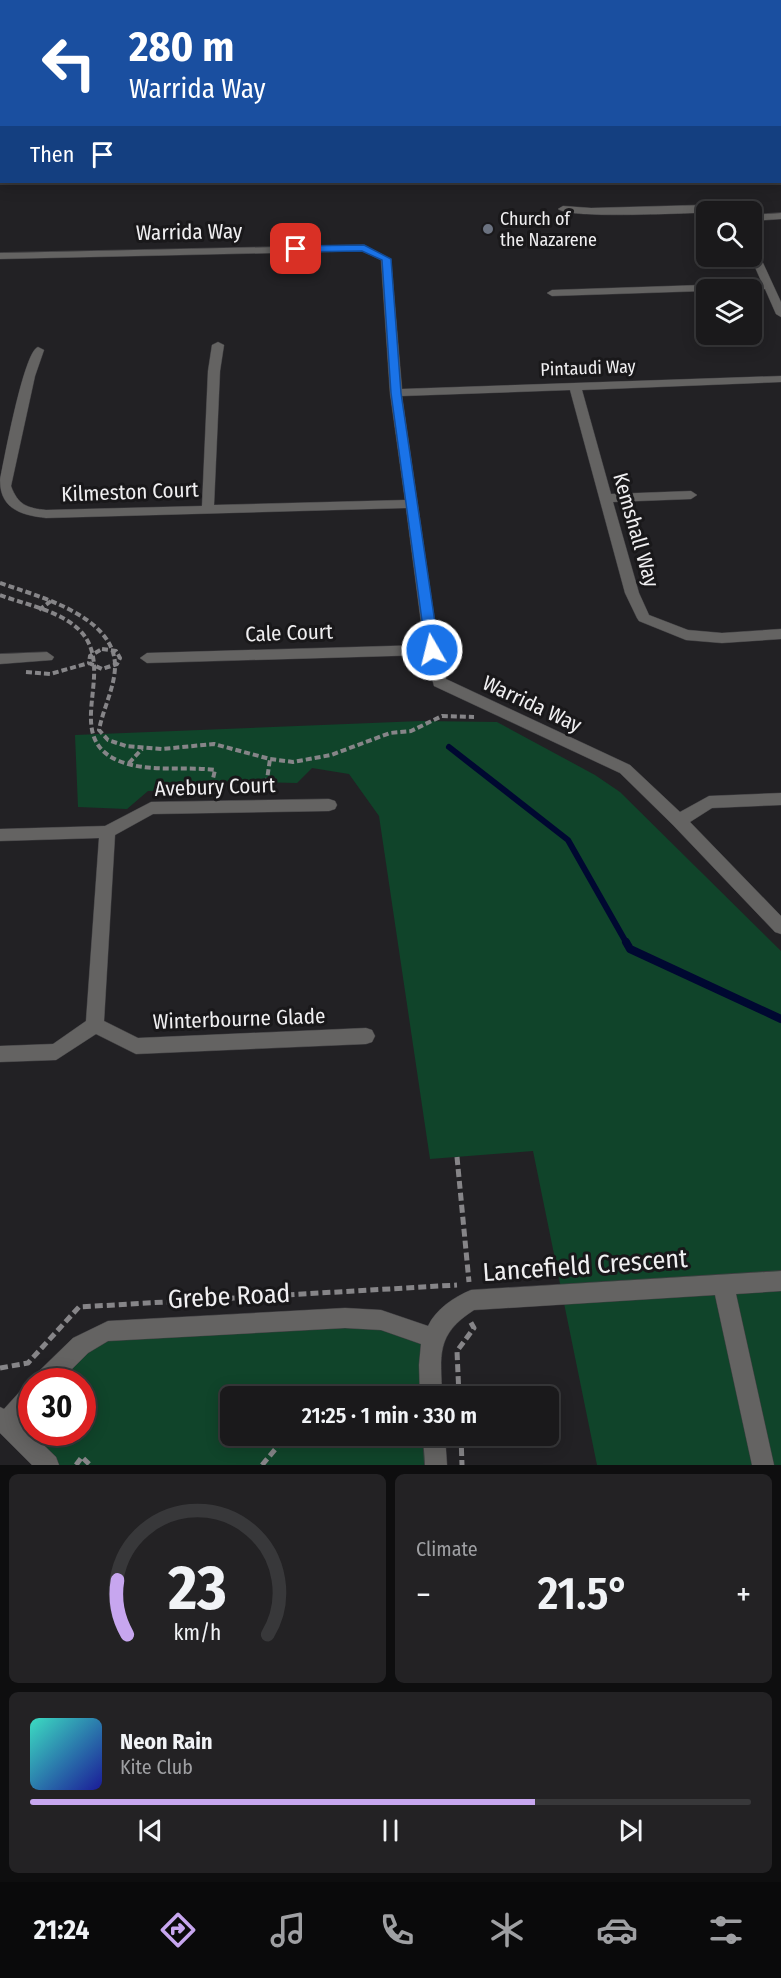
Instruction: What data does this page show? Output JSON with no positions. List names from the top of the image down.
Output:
{
  "streets": {
    "street": [
      "Warrida Way",
      "Pintaudi Way",
      "Kilmeston Court",
      "Kemshall Way",
      "Cale Court",
      "Avebury Court",
      "Winterbourne Glade",
      "Lancefield Crescent",
      "Grebe Road"
    ]
  },
  "crossings": [
    ["Warrida Way", "Pintaudi Way"],
    ["Warrida Way", "Kilmeston Court"],
    ["Warrida Way", "Cale Court"],
    ["Pintaudi Way", "Kemshall Way"],
    ["Lancefield Crescent", "Grebe Road"]
  ],
  "places": ["Church of the Nazarene"],
  "page": {
    "turn": ["280 m", "Warrida Way"],
    "then": "Then",
    "limit": "30",
    "trip": "21:25 · 1 min · 330 m",
    "tile": "Climate",
    "heat": ["−", "21.5°", "+"],
    "song": ["Neon Rain", "Kite Club"],
    "tabs": "21:24",
    "gauge": ["23", "km/h"]
  }
}
